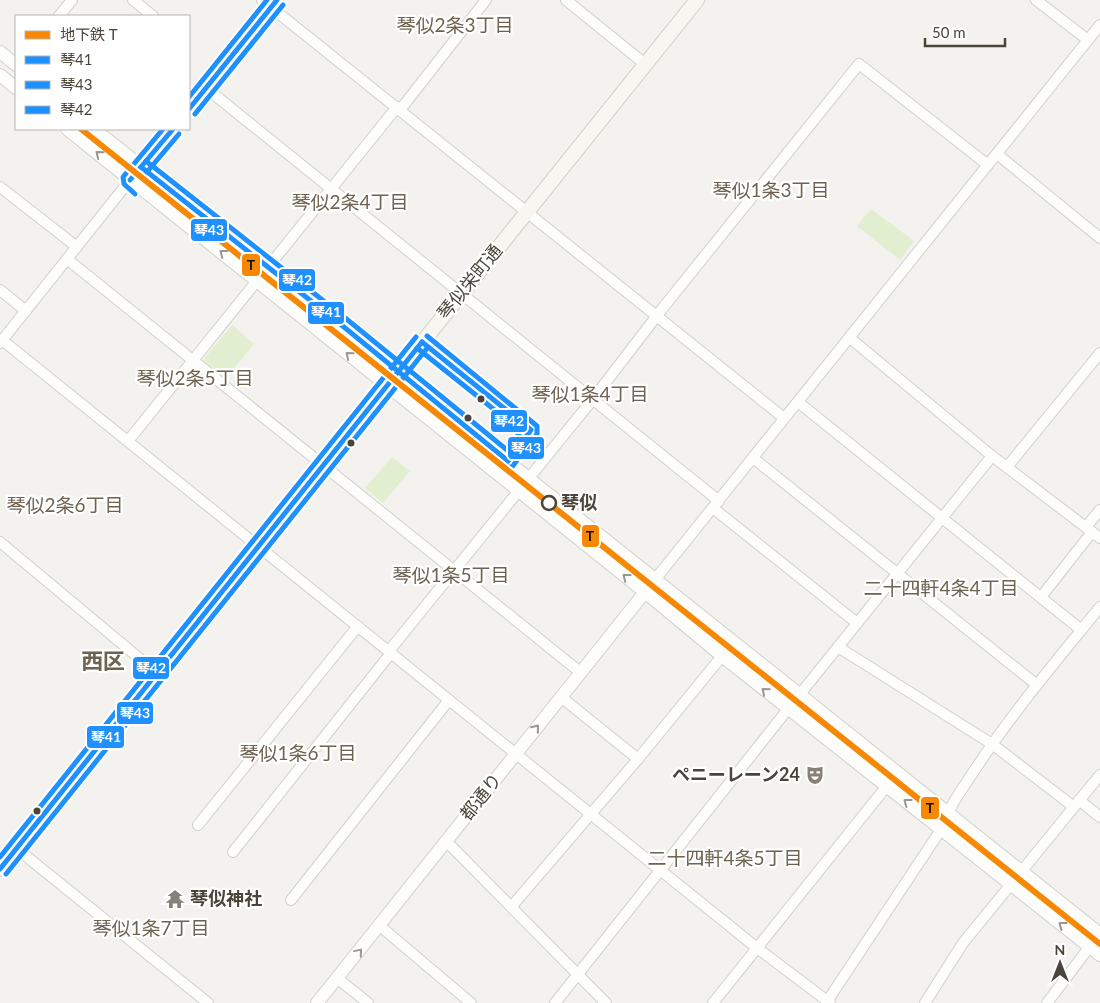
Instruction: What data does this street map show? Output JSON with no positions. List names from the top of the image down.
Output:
{
  "streets": {
    "main road": ["琴似栄町通"],
    "street": ["都通り"]
  },
  "districts": [
    "琴似2条3丁目",
    "琴似1条3丁目",
    "琴似2条4丁目",
    "琴似2条5丁目",
    "琴似1条4丁目",
    "琴似2条6丁目",
    "琴似1条5丁目",
    "二十四軒4条4丁目",
    "西区",
    "琴似1条6丁目",
    "二十四軒4条5丁目",
    "琴似1条7丁目"
  ],
  "places": {
    "other": ["琴似"],
    "theatre": ["ペニーレーン24"],
    "temple": ["琴似神社"]
  },
  "lines": [
    "transit line 琴41",
    "transit line 琴42",
    "transit line 琴43",
    "metro line T"
  ],
  "legend": [
    "地下鉄 T",
    "琴41",
    "琴43",
    "琴42"
  ],
  "scale_bar": "50 m",
  "north": "top"
}
